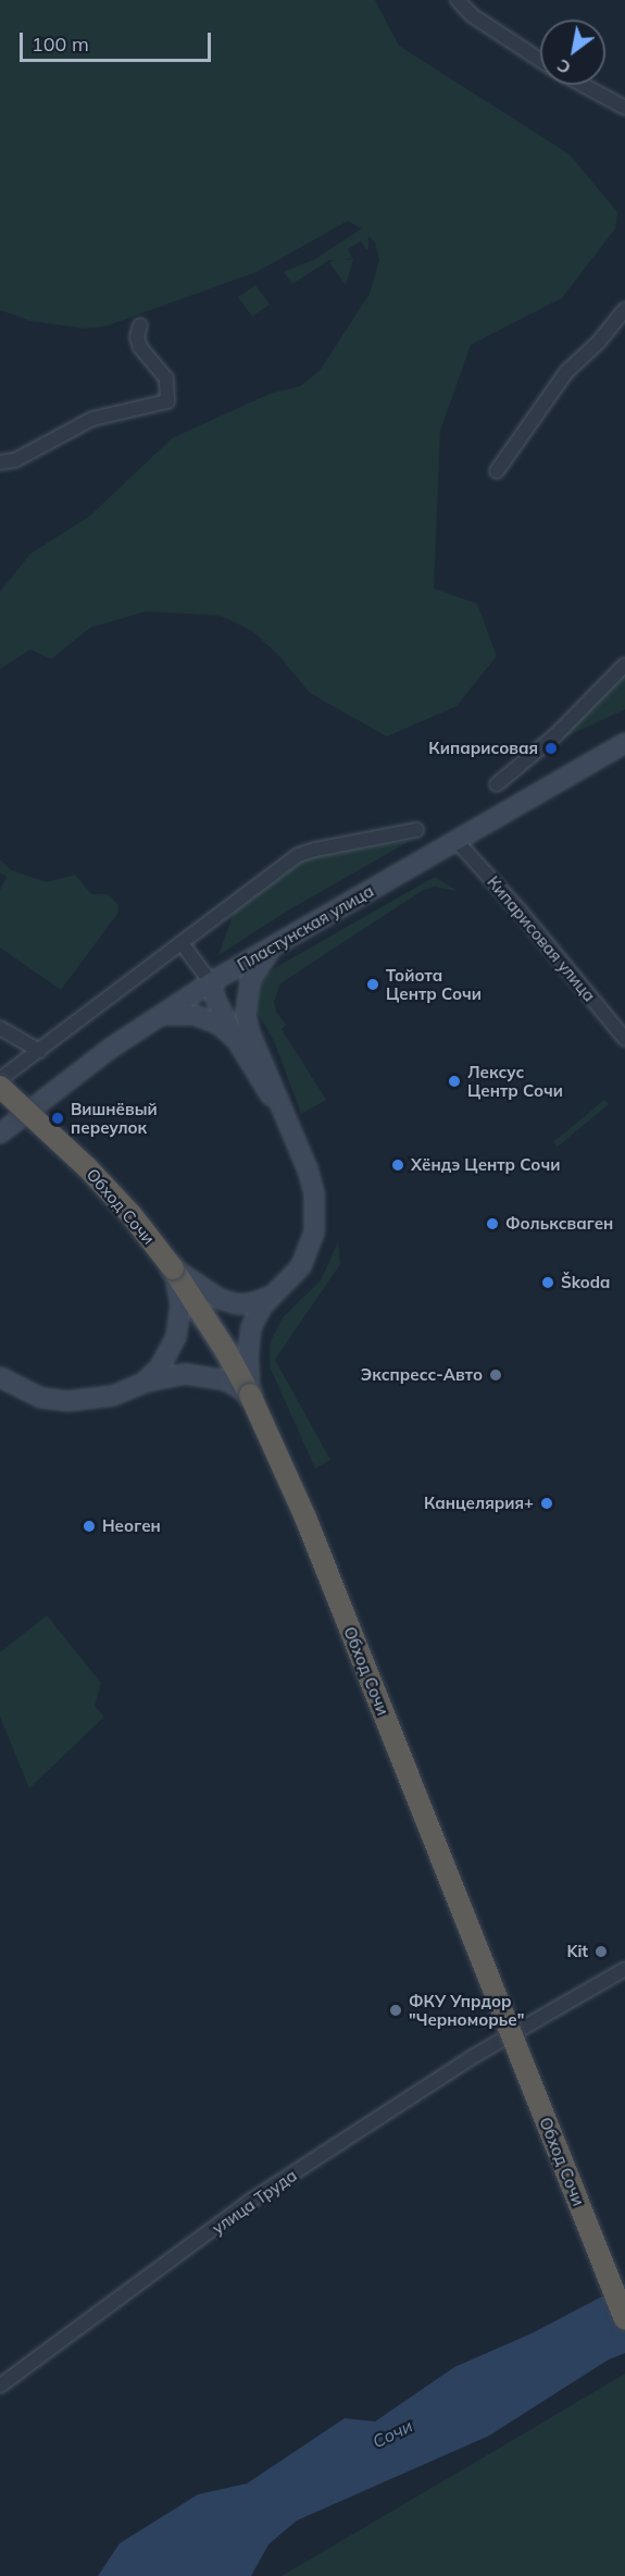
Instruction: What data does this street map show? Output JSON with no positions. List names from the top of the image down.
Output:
{
  "streets": {
    "highway": ["Обход Сочи"],
    "main road": ["Пластунская улица"],
    "street": ["Кипарисовая улица", "улица Труда"]
  },
  "crossings": [
    ["Пластунская улица", "Кипарисовая улица"]
  ],
  "water": ["Сочи"],
  "places": [
    "Кипарисовая",
    "Тойота Центр Сочи",
    "Лексус Центр Сочи",
    "Вишнёвый переулок",
    "Хёндэ Центр Сочи",
    "Фольксваген",
    "Škoda",
    "Экспресс-Авто",
    "Канцелярия+",
    "Неоген",
    "Kit",
    "ФКУ Упрдор \"Черноморье\""
  ],
  "scale_bar": "100 m",
  "north": "bottom left"
}
